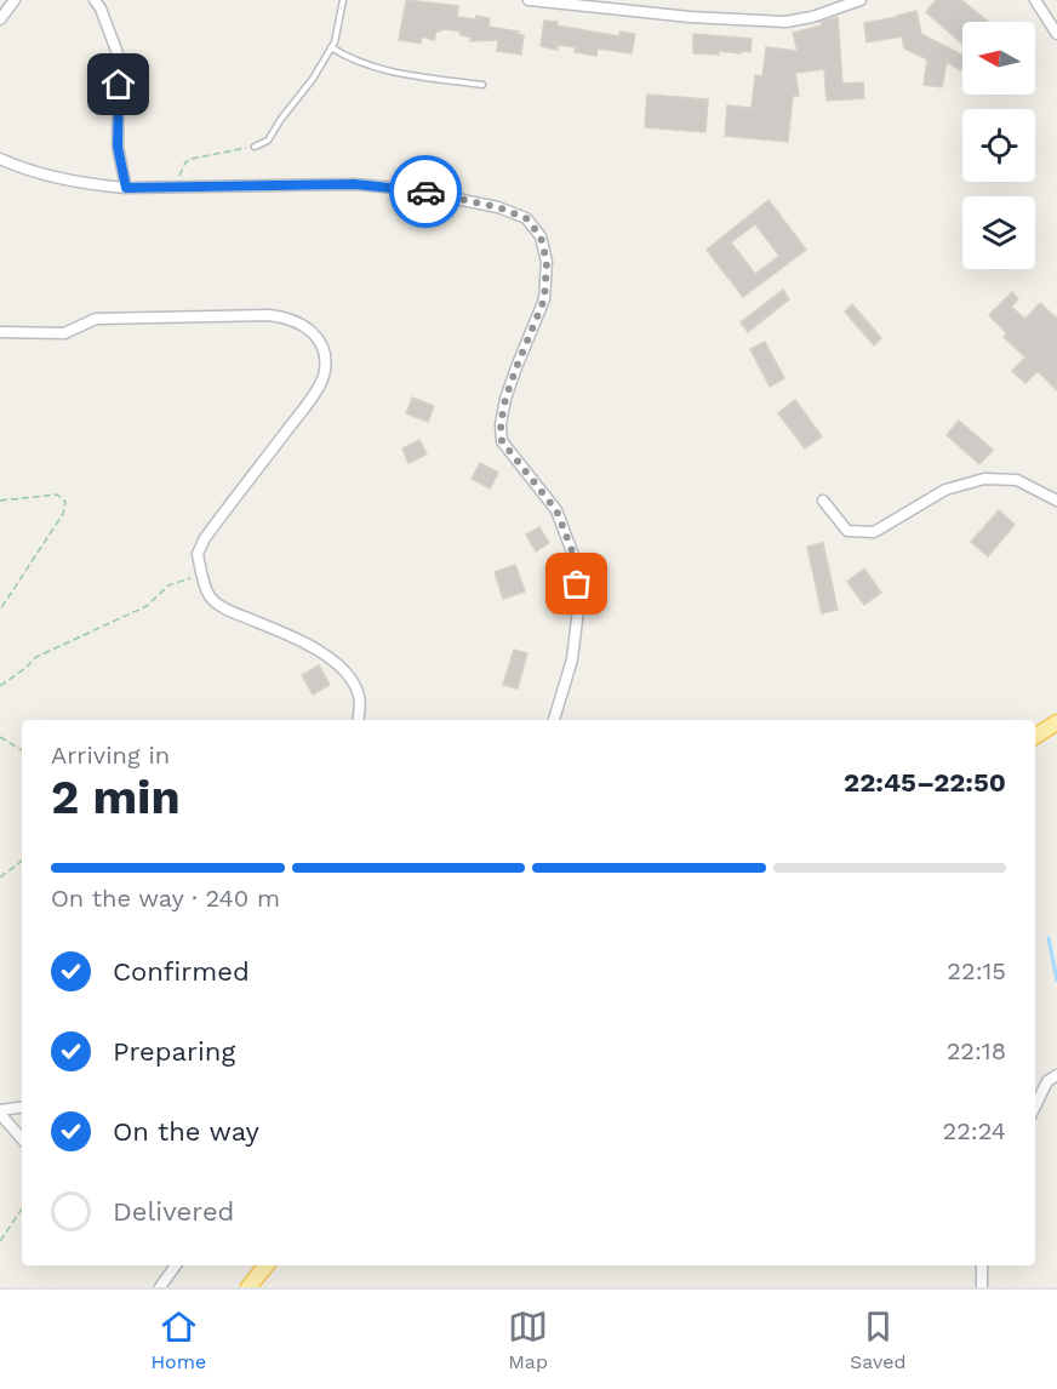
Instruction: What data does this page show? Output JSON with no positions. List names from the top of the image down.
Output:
{
  "north": "left",
  "page": {
    "heading": ["2 min", "Arriving in", "22:45–22:50"],
    "bar": "On the way · 240 m",
    "list": [
      ["Confirmed", "22:15"],
      ["Preparing", "22:18"],
      ["On the way", "22:24"],
      "Delivered"
    ],
    "tabs": ["Home", "Map", "Saved"]
  }
}
